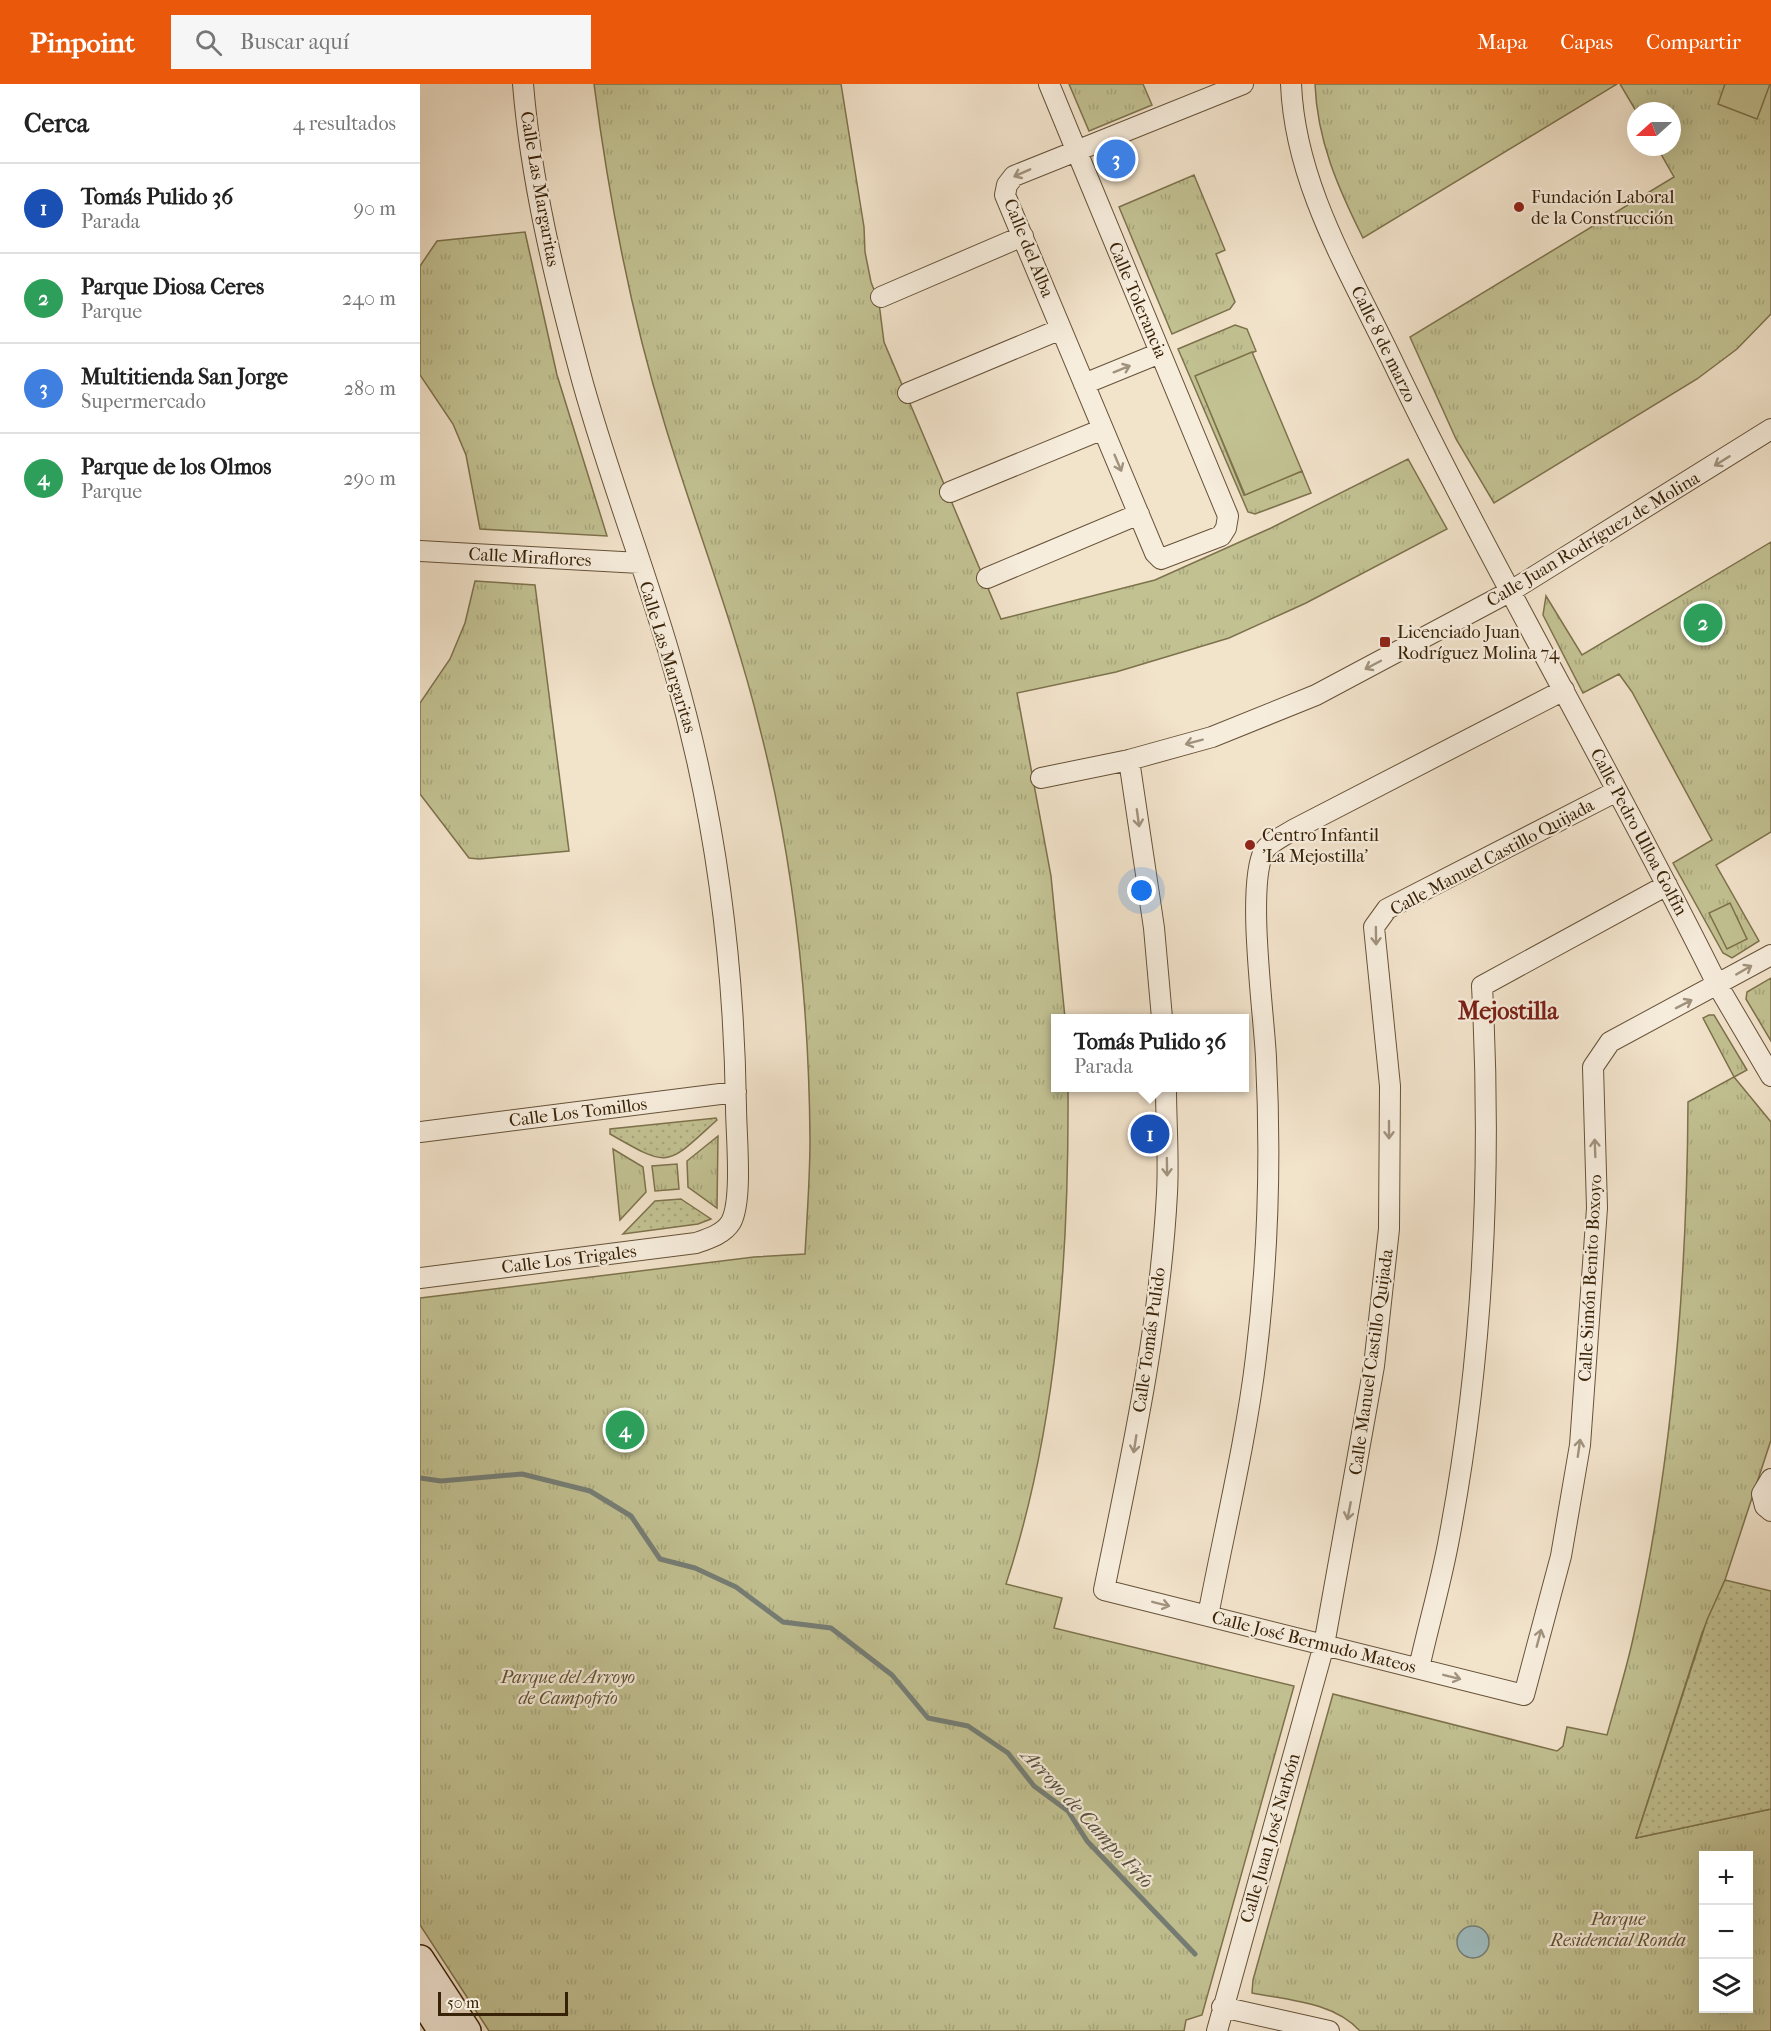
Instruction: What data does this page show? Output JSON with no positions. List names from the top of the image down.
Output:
{
  "streets": {
    "street": [
      "Calle Las Margaritas",
      "Calle del Alba",
      "Calle Tolerancia",
      "Calle 8 de marzo",
      "Calle Juan Rodríguez de Molina",
      "Calle Miraflores",
      "Calle Pedro Ulloa Golfín",
      "Calle Manuel Castillo Quijada",
      "Calle Los Tomillos",
      "Calle Los Trigales",
      "Calle Simón Benito Boxoyo",
      "Calle Tomás Pulido",
      "Calle José Bermudo Mateos",
      "Calle Juan José Narbón"
    ]
  },
  "crossings": [
    ["Calle Las Margaritas", "Calle Miraflores"],
    ["Calle Las Margaritas", "Calle Los Tomillos"],
    ["Calle Las Margaritas", "Calle Los Trigales"],
    ["Calle del Alba", "Calle Tolerancia"],
    ["Calle 8 de marzo", "Calle Juan Rodríguez de Molina"],
    ["Calle 8 de marzo", "Calle Pedro Ulloa Golfín"],
    ["Calle Juan Rodríguez de Molina", "Calle Pedro Ulloa Golfín"],
    ["Calle Pedro Ulloa Golfín", "Calle Manuel Castillo Quijada"],
    ["Calle Pedro Ulloa Golfín", "Calle Simón Benito Boxoyo"],
    ["Calle Manuel Castillo Quijada", "Calle José Bermudo Mateos"],
    ["Calle Manuel Castillo Quijada", "Calle Juan José Narbón"],
    ["Calle Simón Benito Boxoyo", "Calle José Bermudo Mateos"],
    ["Calle Tomás Pulido", "Calle José Bermudo Mateos"],
    ["Calle José Bermudo Mateos", "Calle Juan José Narbón"]
  ],
  "one_way": ["Calle Juan Rodríguez de Molina", "Calle Tomás Pulido", "Calle José Bermudo Mateos"],
  "districts": ["Mejostilla"],
  "water": ["Arroyo de Campo Frío"],
  "parks": ["Parque del Arroyo de Campofrío", "Parque Residencial Ronda"],
  "places": {
    "other": ["Fundación Laboral de la Construcción", "Centro Infantil 'La Mejostilla'"],
    "transit": ["Licenciado Juan Rodríguez Molina 74"]
  },
  "scale_bar": "50 m",
  "north": "left",
  "page": {
    "header": "Pinpoint",
    "search": "Buscar aquí",
    "nav": ["Mapa", "Capas", "Compartir"],
    "heading": ["Cerca", "4 resultados"],
    "pins": [
      "3",
      "2",
      "1",
      "4"
    ],
    "list": [
      {
        "mark": "1",
        "name": "Tomás Pulido 36",
        "note": "Parada",
        "value": "90 m"
      },
      {
        "mark": "2",
        "name": "Parque Diosa Ceres",
        "note": "Parque",
        "value": "240 m"
      },
      {
        "mark": "3",
        "name": "Multitienda San Jorge",
        "note": "Supermercado",
        "value": "280 m"
      },
      {
        "mark": "4",
        "name": "Parque de los Olmos",
        "note": "Parque",
        "value": "290 m"
      }
    ],
    "popup": ["Tomás Pulido 36", "Parada"],
    "map_buttons": ["+", "−"],
    "scale": "50 m"
  }
}
